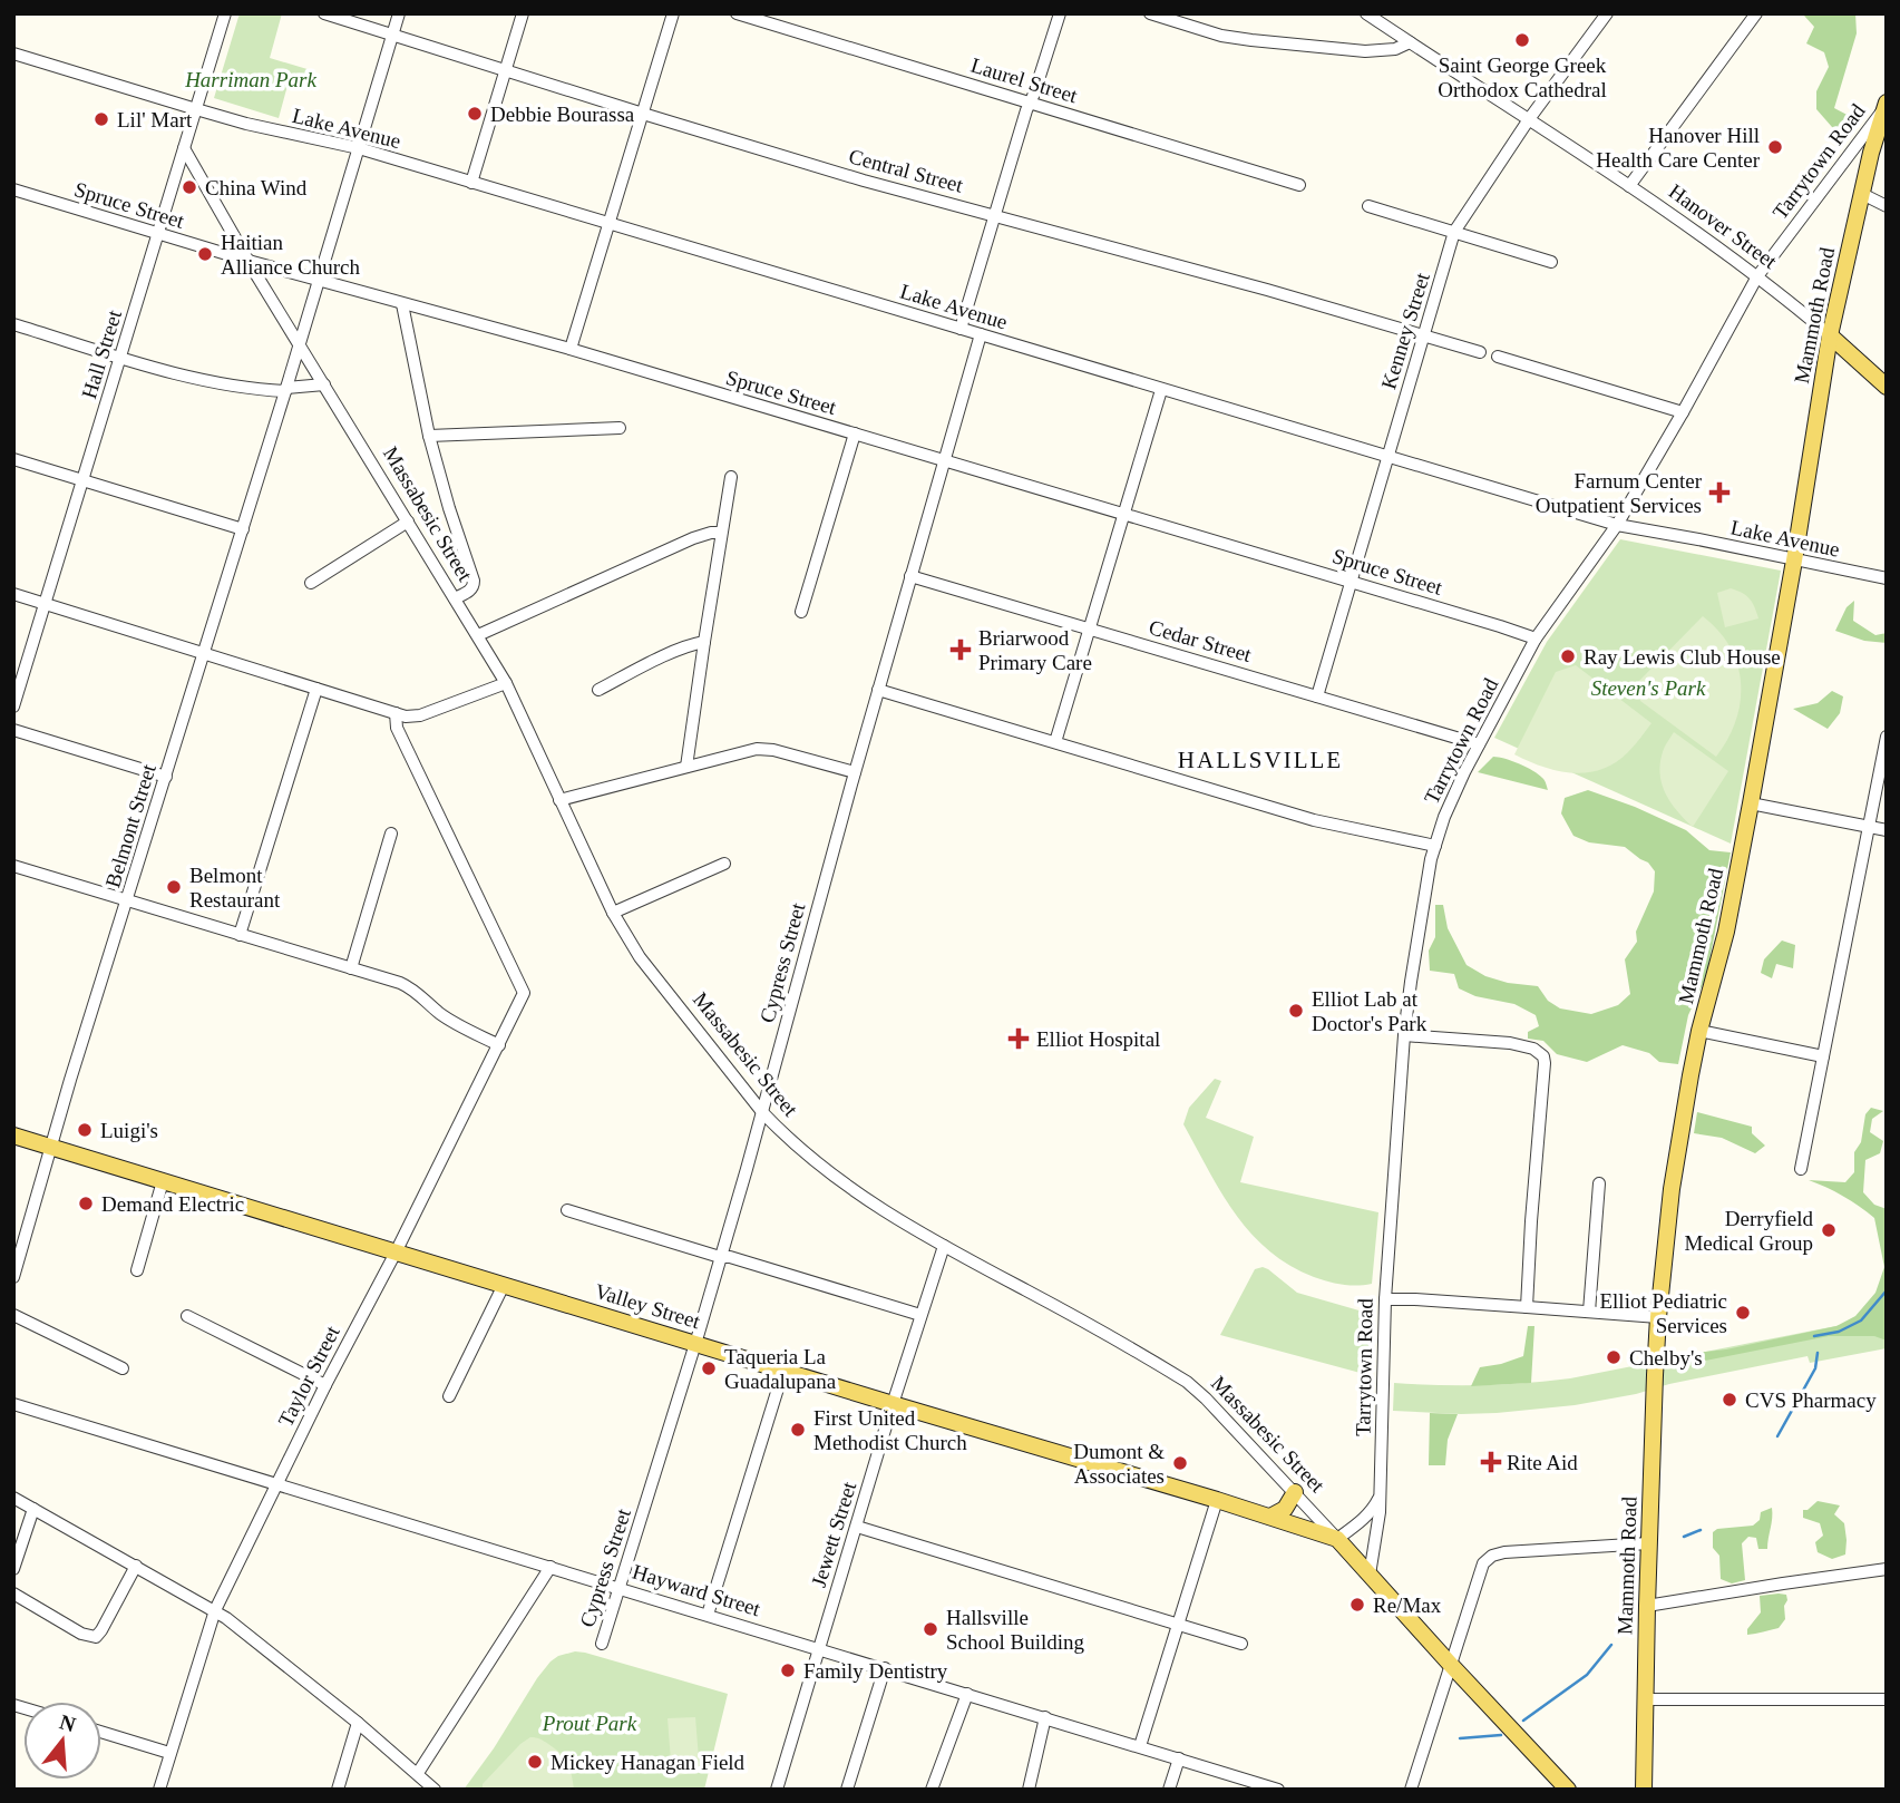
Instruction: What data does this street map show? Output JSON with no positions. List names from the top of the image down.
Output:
{
  "streets": {
    "main road": [
      "Hanover Street",
      "Mammoth Road",
      "Massabesic Street",
      "Valley Street"
    ],
    "street": [
      "Laurel Street",
      "Lake Avenue",
      "Tarrytown Road",
      "Central Street",
      "Spruce Street",
      "Kenney Street",
      "Hall Street",
      "Cedar Street",
      "Belmont Street",
      "Cypress Street",
      "Taylor Street",
      "Jewett Street",
      "Hayward Street"
    ]
  },
  "crossings": [
    ["Lake Avenue", "Tarrytown Road"],
    ["Lake Avenue", "Mammoth Road"],
    ["Lake Avenue", "Kenney Street"],
    ["Lake Avenue", "Hall Street"],
    ["Lake Avenue", "Belmont Street"],
    ["Lake Avenue", "Cypress Street"],
    ["Tarrytown Road", "Spruce Street"],
    ["Tarrytown Road", "Hanover Street"],
    ["Tarrytown Road", "Mammoth Road"],
    ["Tarrytown Road", "Massabesic Street"],
    ["Tarrytown Road", "Cedar Street"],
    ["Central Street", "Kenney Street"],
    ["Central Street", "Belmont Street"],
    ["Spruce Street", "Kenney Street"],
    ["Spruce Street", "Hall Street"],
    ["Spruce Street", "Massabesic Street"],
    ["Spruce Street", "Belmont Street"],
    ["Spruce Street", "Cypress Street"],
    ["Hanover Street", "Mammoth Road"],
    ["Hanover Street", "Kenney Street"],
    ["Kenney Street", "Cedar Street"],
    ["Hall Street", "Massabesic Street"],
    ["Massabesic Street", "Belmont Street"],
    ["Massabesic Street", "Cypress Street"],
    ["Massabesic Street", "Valley Street"],
    ["Massabesic Street", "Jewett Street"],
    ["Cedar Street", "Cypress Street"],
    ["Belmont Street", "Valley Street"],
    ["Cypress Street", "Valley Street"],
    ["Cypress Street", "Hayward Street"],
    ["Valley Street", "Taylor Street"],
    ["Valley Street", "Jewett Street"],
    ["Taylor Street", "Hayward Street"],
    ["Jewett Street", "Hayward Street"]
  ],
  "districts": ["HALLSVILLE"],
  "parks": ["Harriman Park", "Steven's Park", "Prout Park"],
  "places": {
    "other": [
      "Saint George Greek Orthodox Cathedral",
      "Debbie Bourassa",
      "Lil' Mart",
      "Hanover Hill Health Care Center",
      "China Wind",
      "Haitian Alliance Church",
      "Ray Lewis Club House",
      "Belmont Restaurant",
      "Elliot Lab at Doctor's Park",
      "Luigi's",
      "Demand Electric",
      "Derryfield Medical Group",
      "Elliot Pediatric Services",
      "Chelby's",
      "Taqueria La Guadalupana",
      "CVS Pharmacy",
      "First United Methodist Church",
      "Dumont & Associates",
      "Re/Max",
      "Hallsville School Building",
      "Family Dentistry",
      "Mickey Hanagan Field"
    ],
    "health": [
      "Farnum Center Outpatient Services",
      "Briarwood Primary Care",
      "Elliot Hospital",
      "Rite Aid"
    ]
  },
  "north": "top"
}
